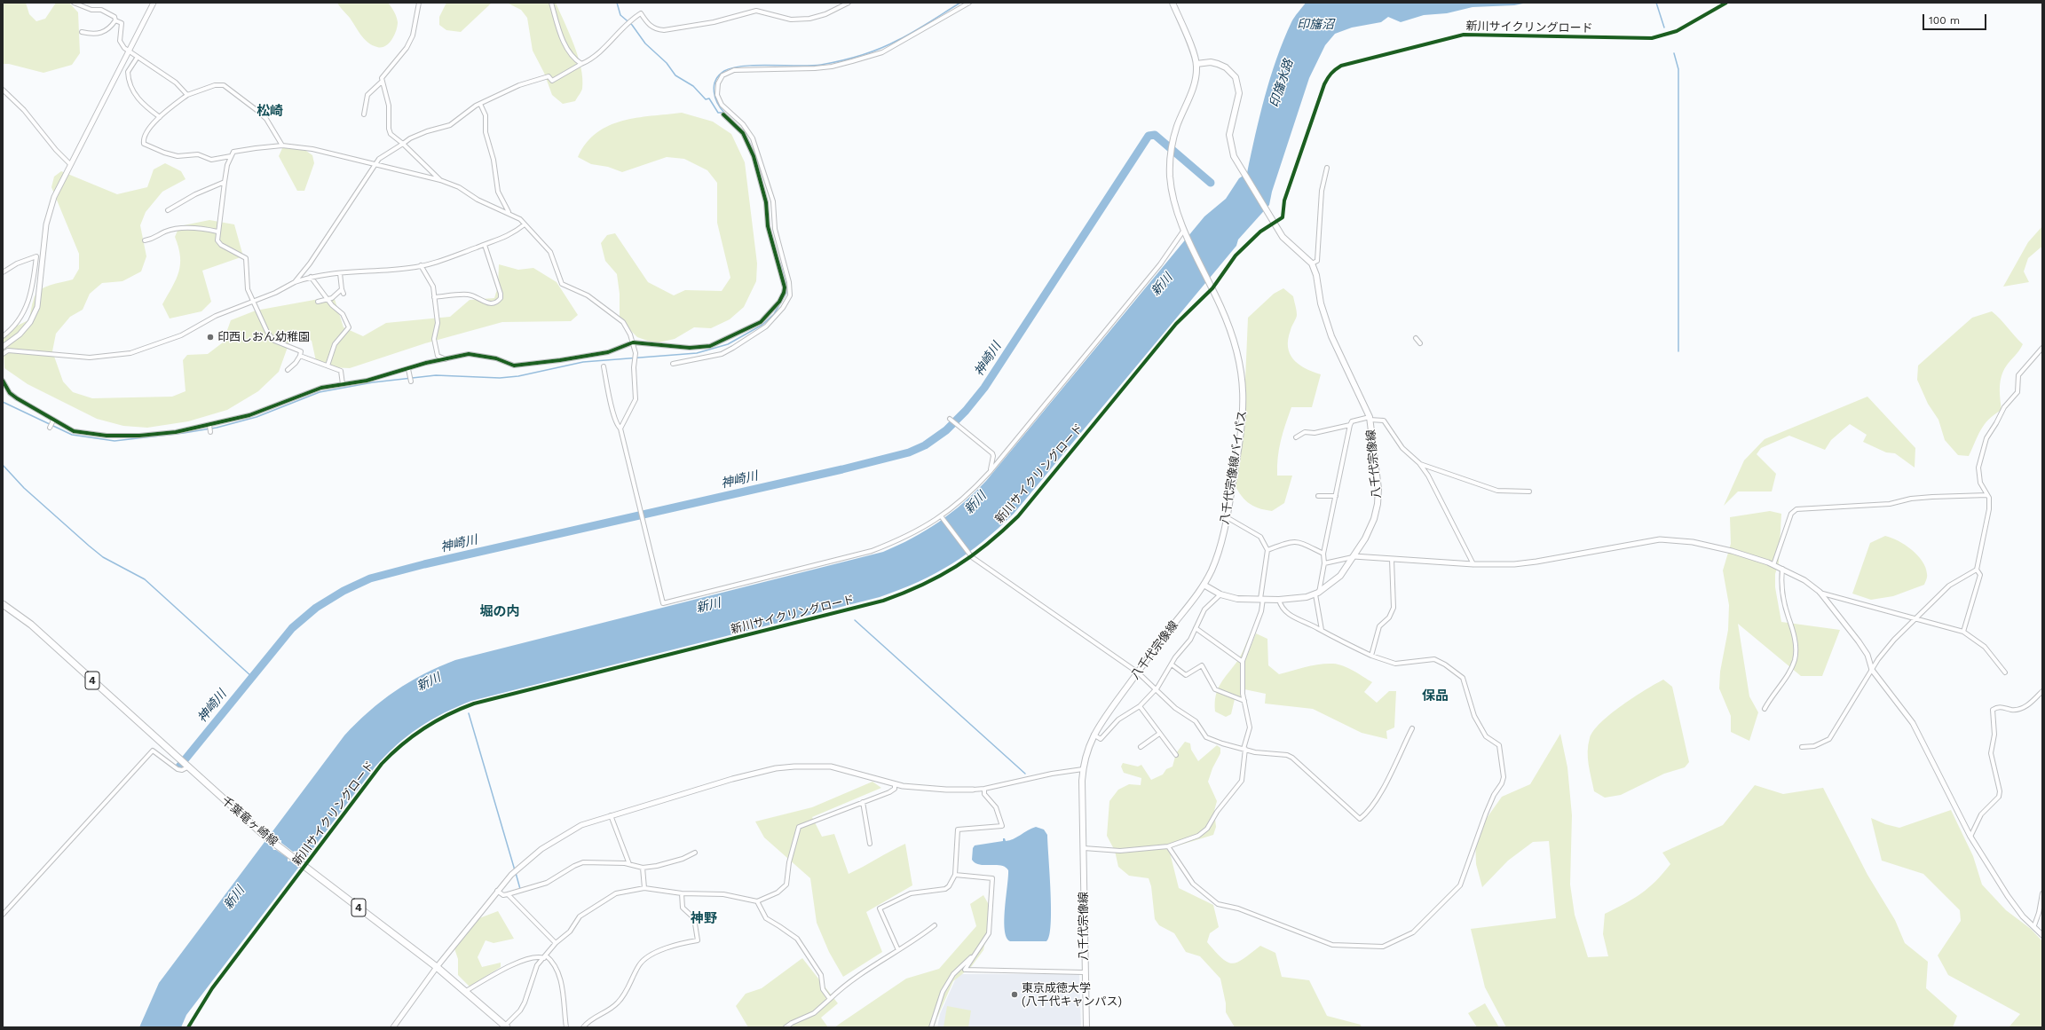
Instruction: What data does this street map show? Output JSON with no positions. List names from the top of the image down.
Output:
{
  "streets": {
    "main road": [
      "八千代宗像線",
      "八千代宗像線バイパス",
      "4",
      "千葉竜ヶ崎線"
    ],
    "cycle path": ["新川サイクリングロード"]
  },
  "crossings": [
    ["八千代宗像線", "八千代宗像線バイパス"]
  ],
  "districts": [
    "松崎",
    "堀の内",
    "保品",
    "神野"
  ],
  "water": [
    "印旛沼",
    "印旛水路",
    "新川",
    "神崎川"
  ],
  "places": ["印西しおん幼稚園", "東京成徳大学 (八千代キャンパス)"],
  "scale_bar": "100 m"
}
